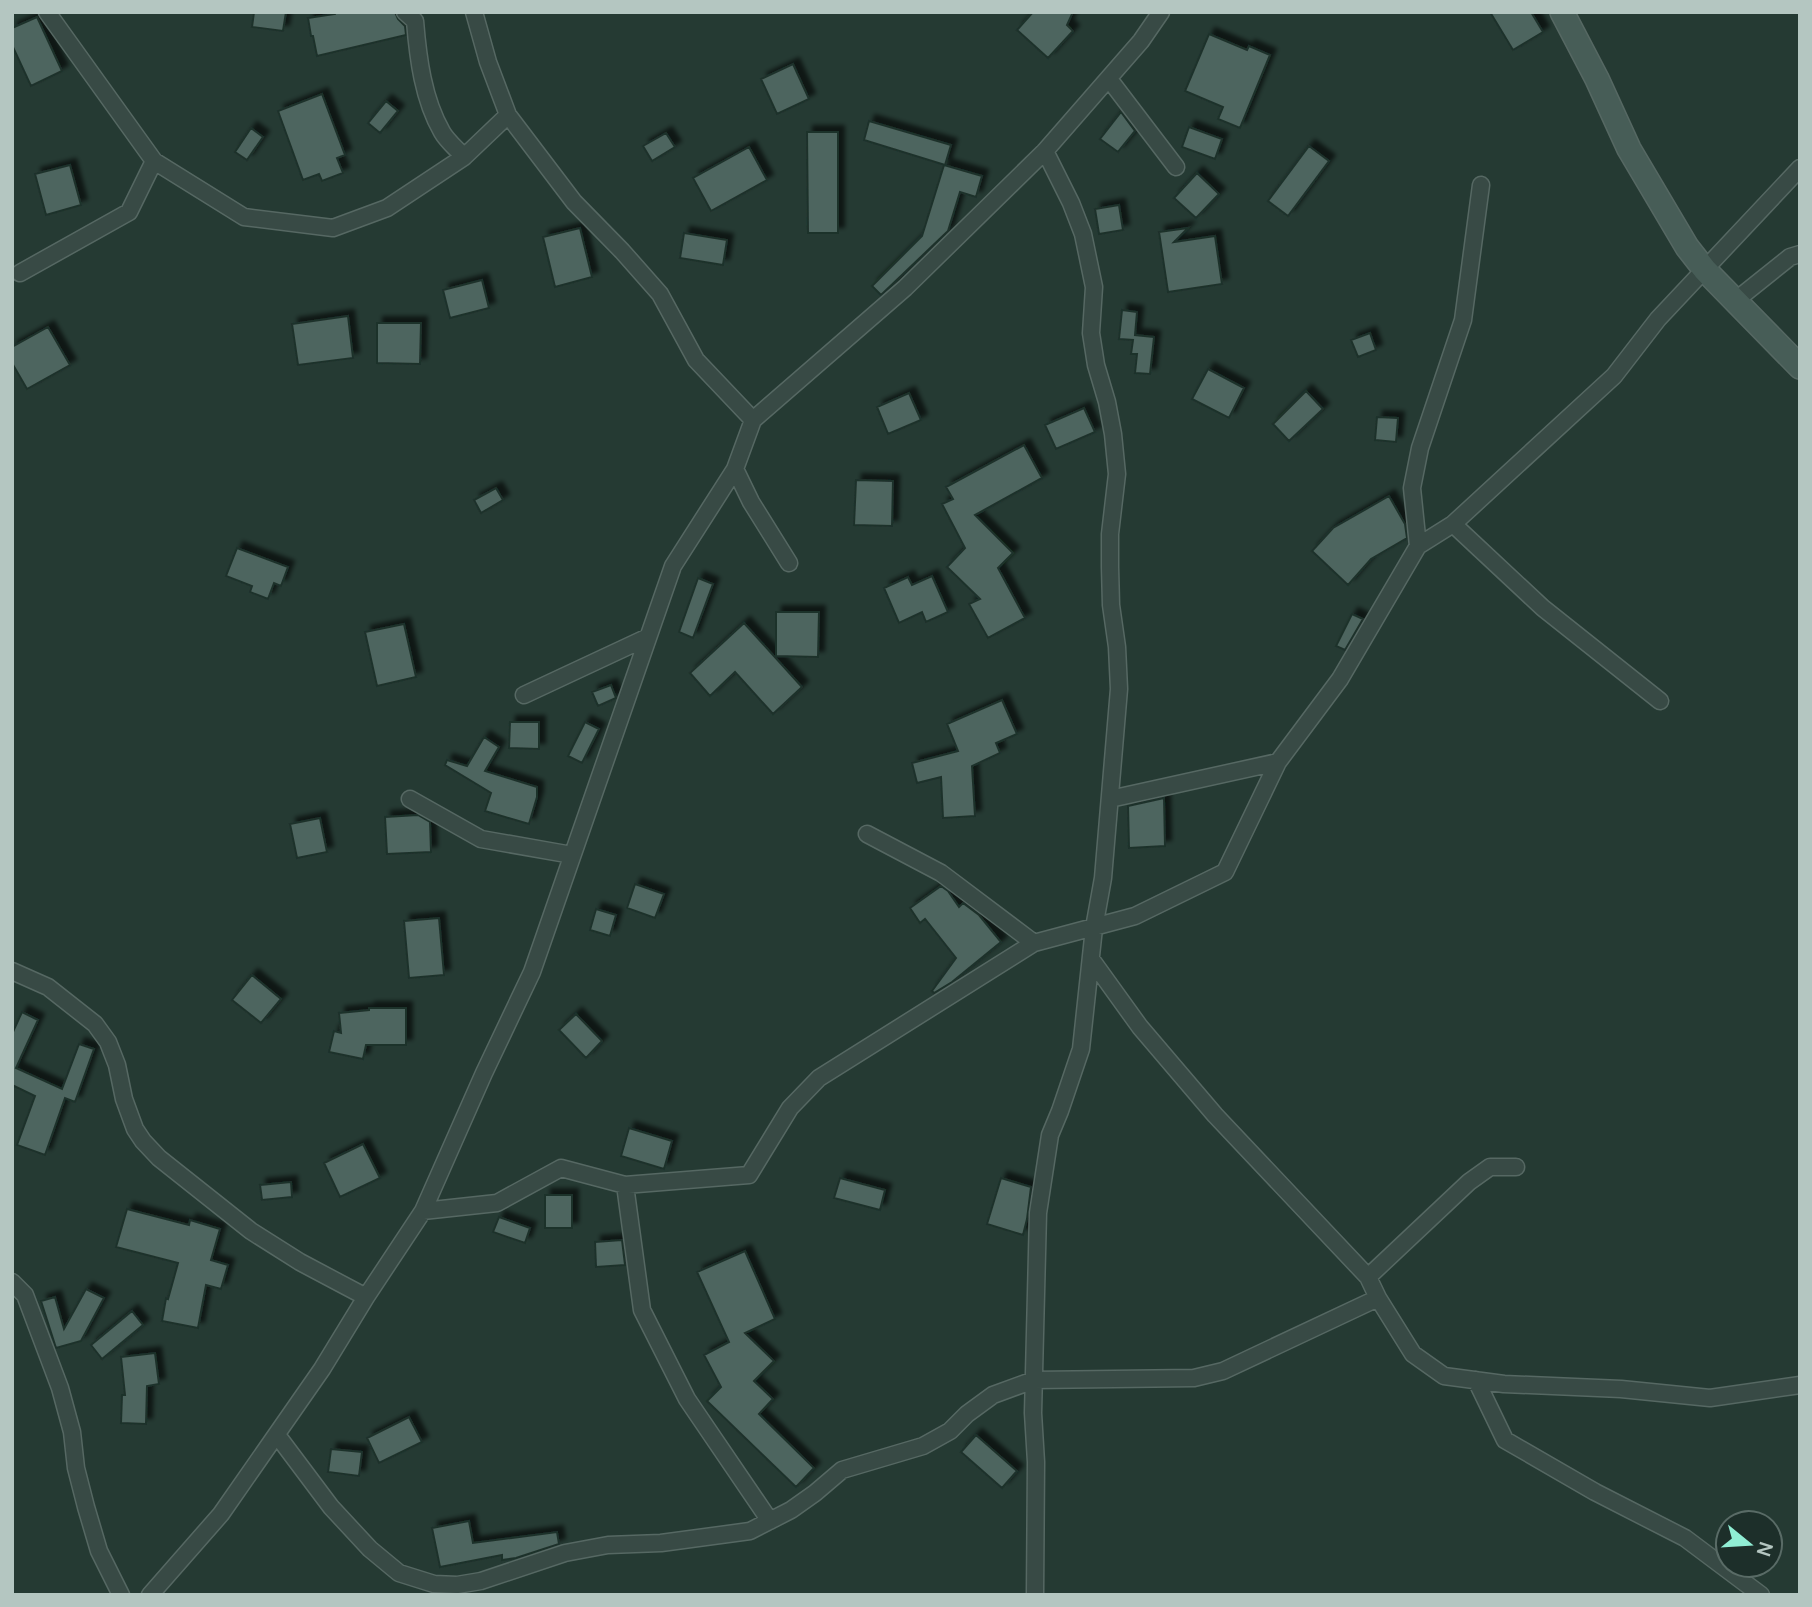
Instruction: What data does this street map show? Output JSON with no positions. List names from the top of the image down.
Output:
{
  "north": "right"
}
